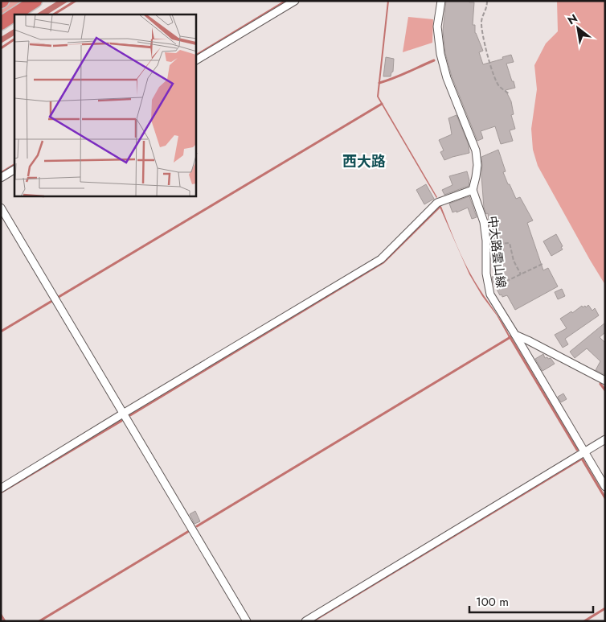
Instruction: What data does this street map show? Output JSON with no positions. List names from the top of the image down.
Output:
{
  "streets": {
    "street": ["中大路雲山線"]
  },
  "districts": ["西大路"],
  "scale_bar": "100 m",
  "north": "top left"
}
